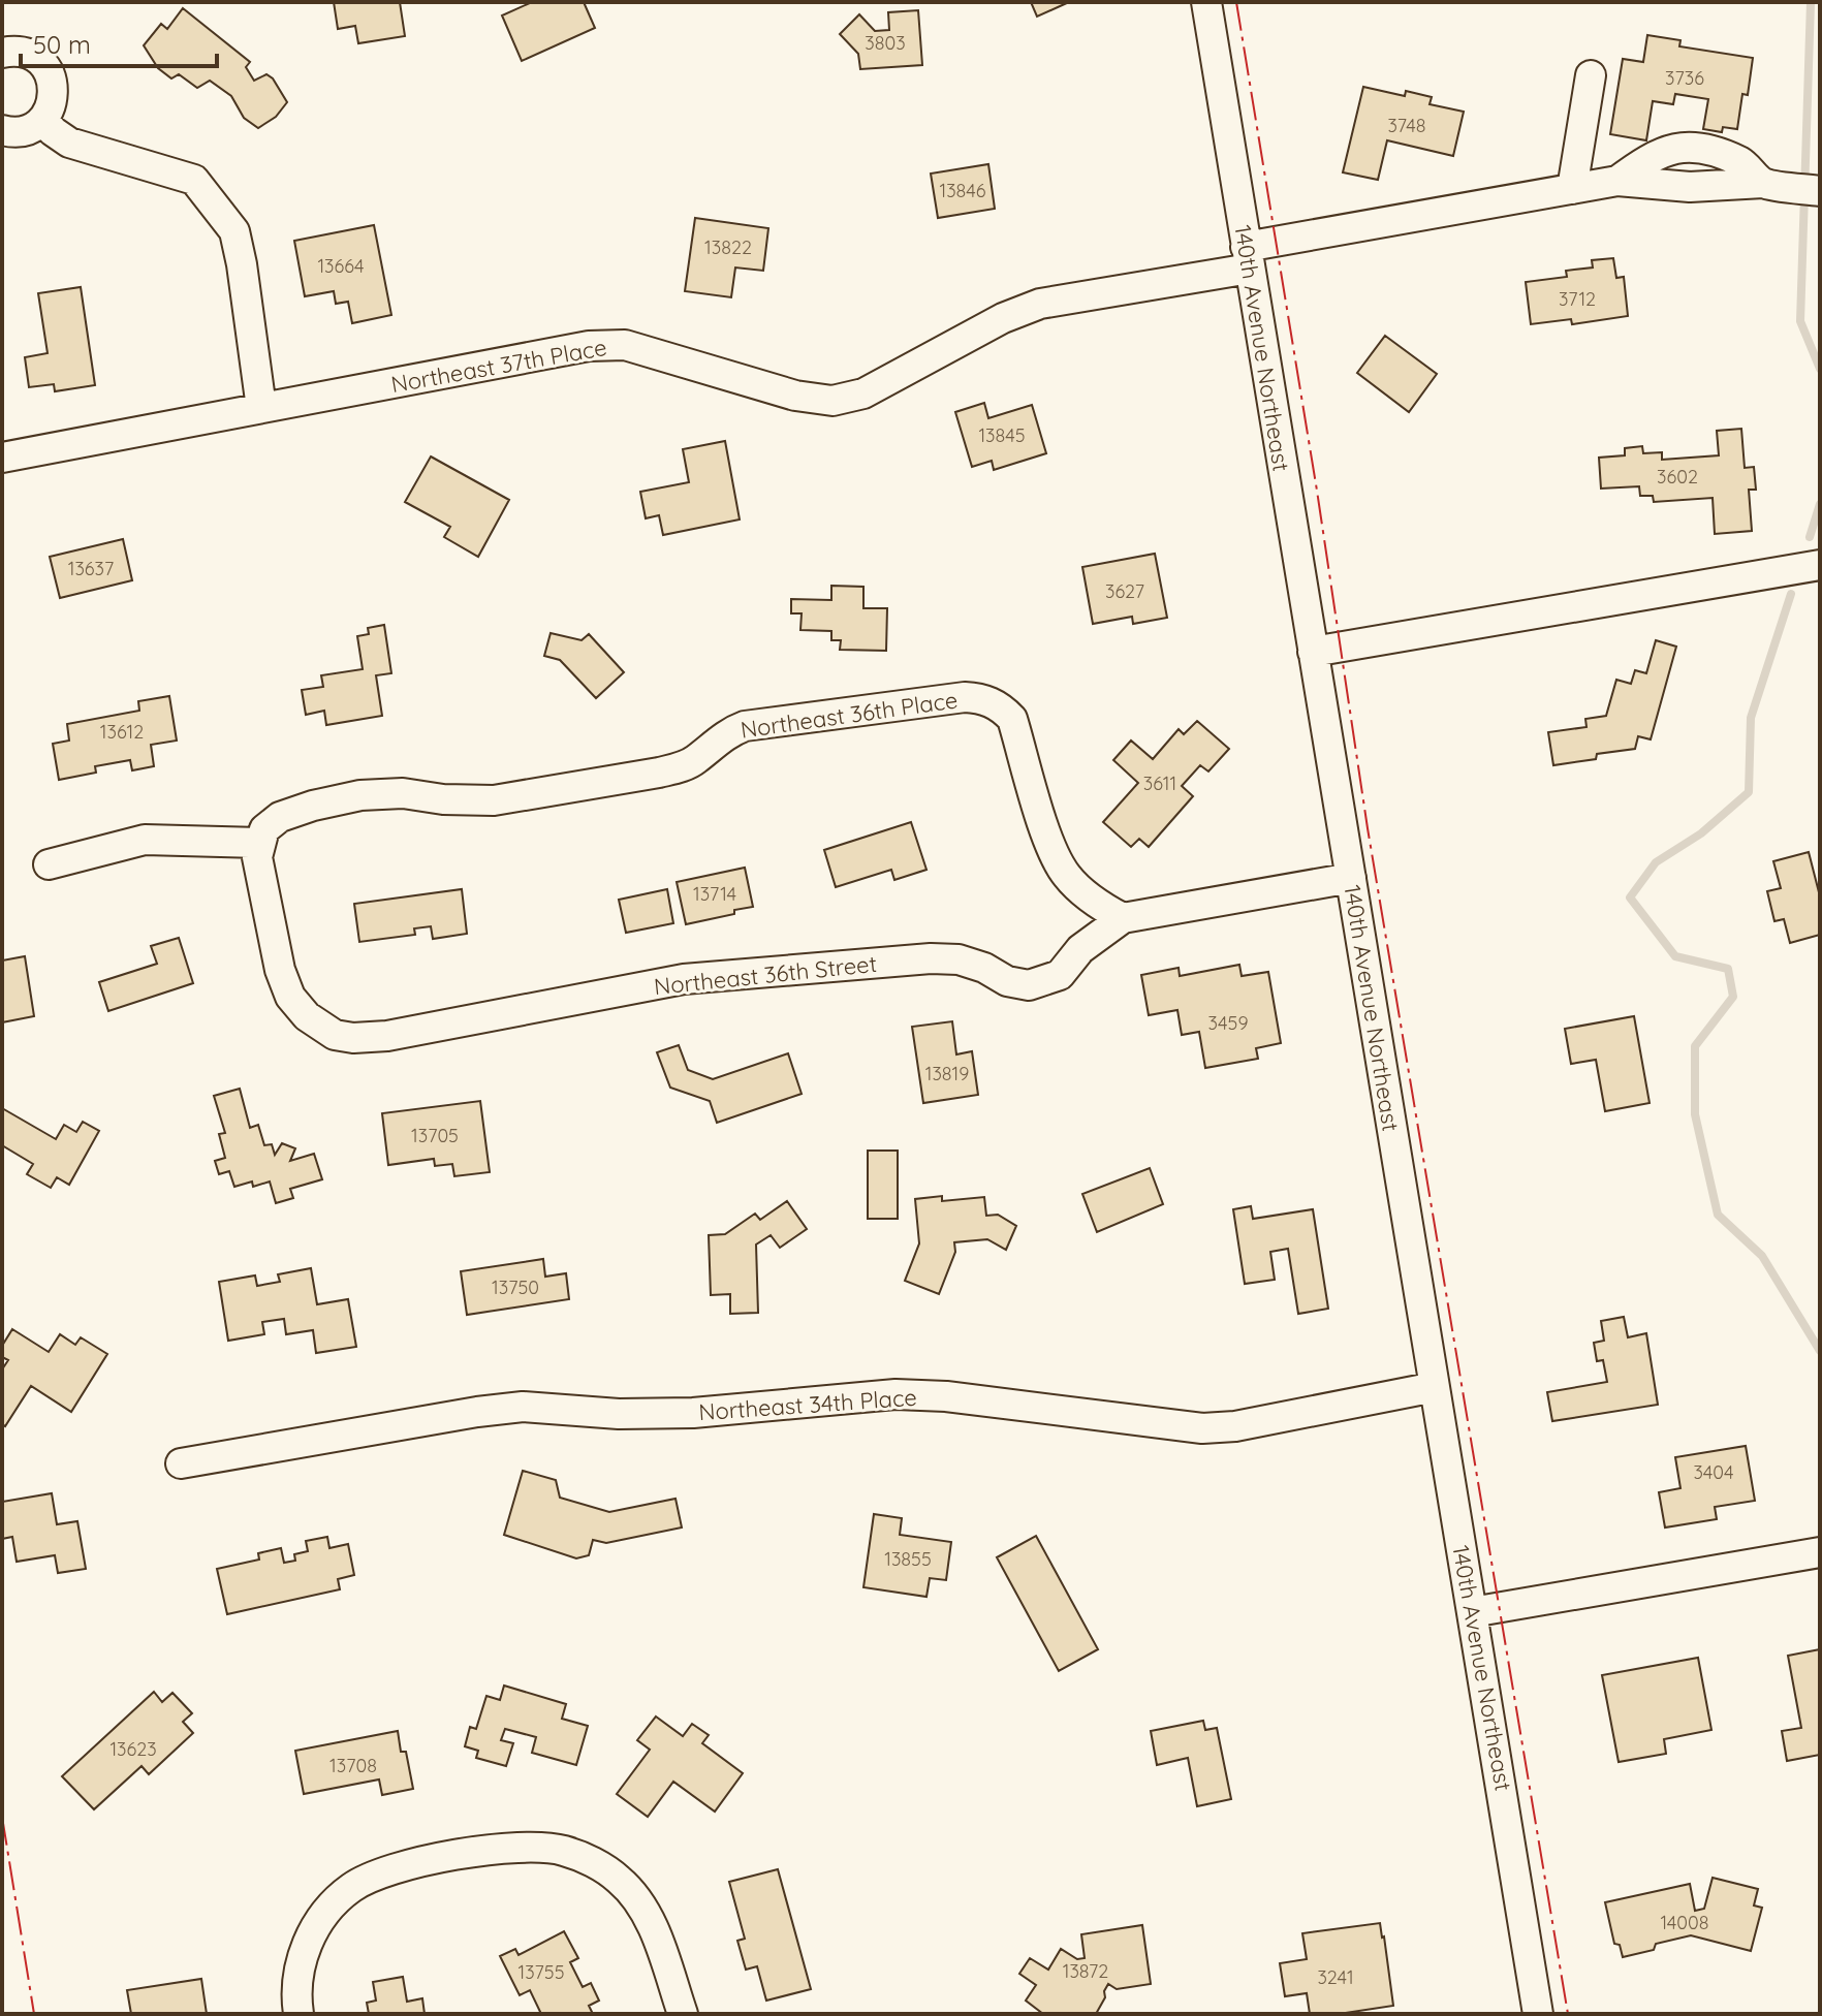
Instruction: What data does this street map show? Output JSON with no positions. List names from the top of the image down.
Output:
{
  "streets": {
    "street": [
      "140th Avenue Northeast",
      "Northeast 37th Place",
      "Northeast 36th Place",
      "Northeast 36th Street",
      "Northeast 34th Place"
    ]
  },
  "crossings": [
    ["140th Avenue Northeast", "Northeast 37th Place"],
    ["140th Avenue Northeast", "Northeast 36th Street"],
    ["140th Avenue Northeast", "Northeast 34th Place"],
    ["Northeast 36th Place", "Northeast 36th Street"]
  ],
  "house_numbers": [
    "3803",
    "3736",
    "3748",
    "13846",
    "13822",
    "13664",
    "3712",
    "13845",
    "3602",
    "13637",
    "3627",
    "13612",
    "3611",
    "13714",
    "3459",
    "13819",
    "13705",
    "13750",
    "3404",
    "13855",
    "13623",
    "13708",
    "14008",
    "13872",
    "13755",
    "3241"
  ],
  "scale_bar": "50 m"
}
